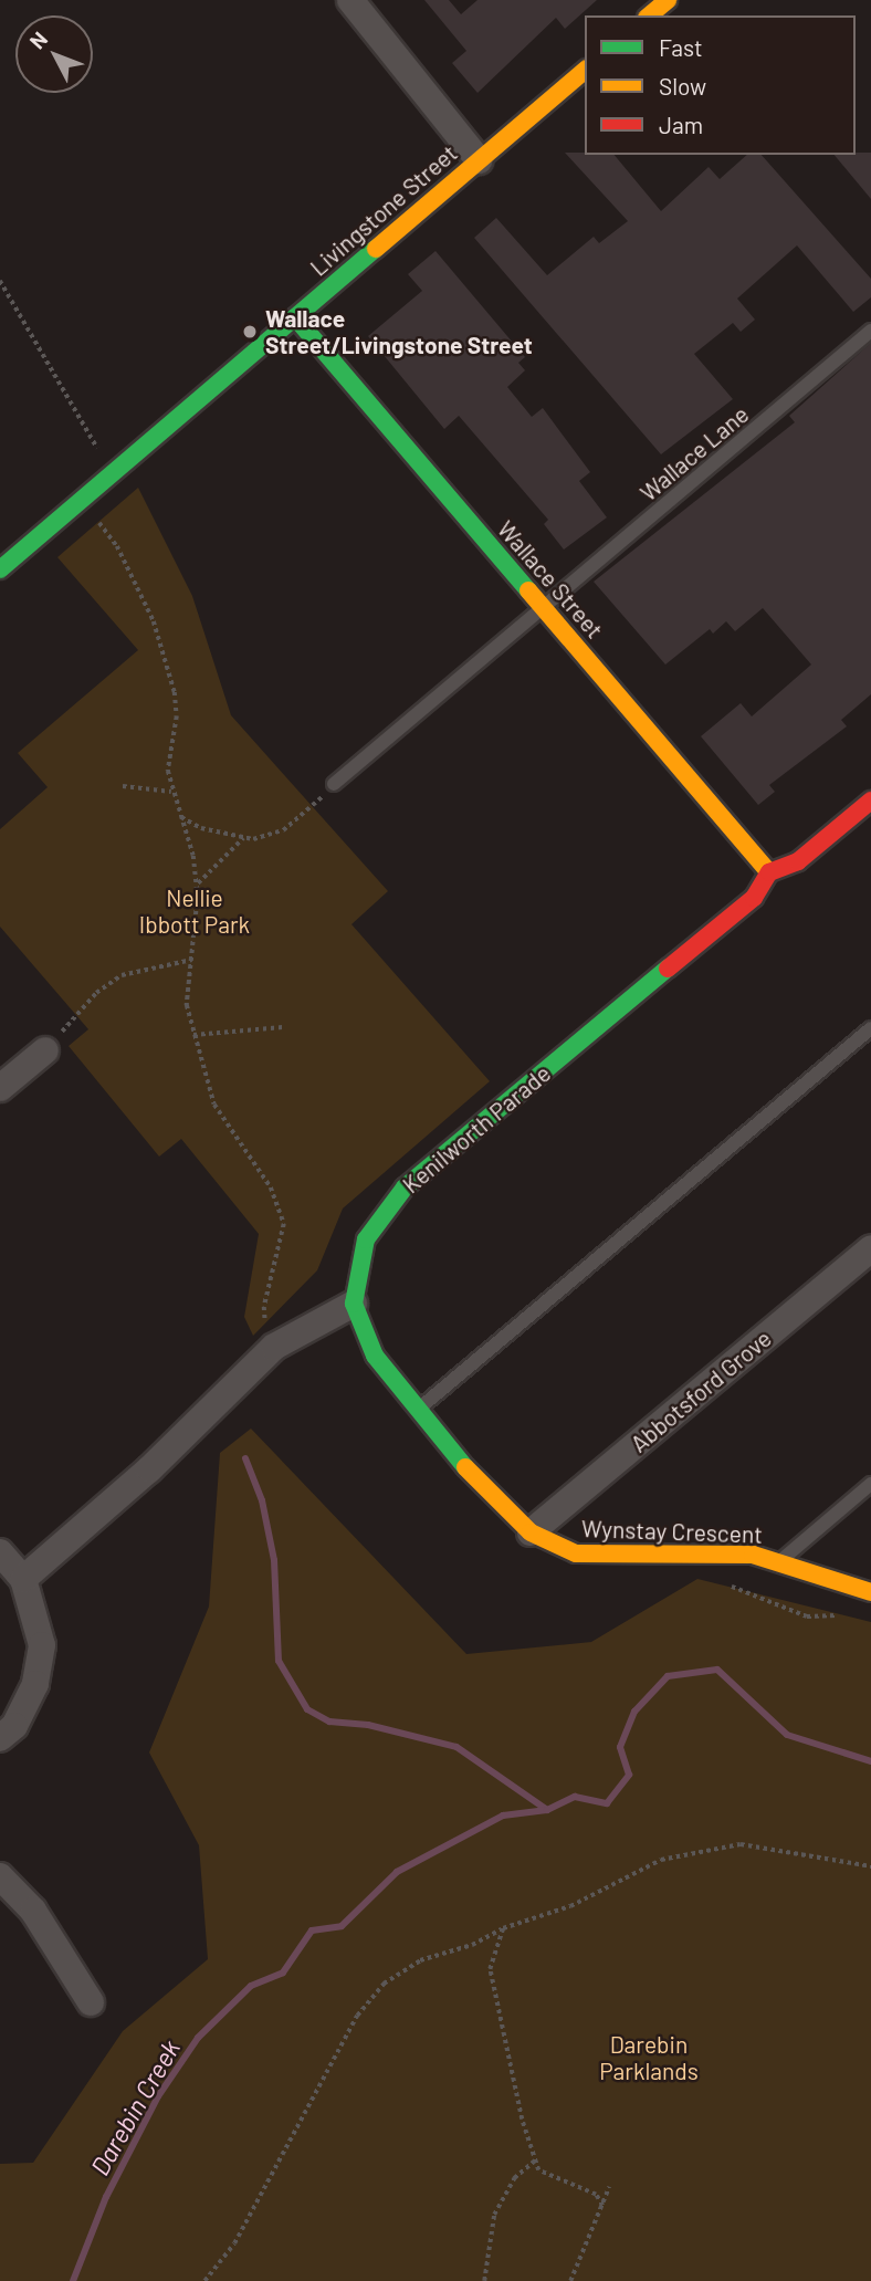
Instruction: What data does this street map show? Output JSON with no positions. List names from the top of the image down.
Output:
{
  "streets": {
    "street": [
      "Livingstone Street",
      "Wallace Street",
      "Kenilworth Parade",
      "Abbotsford Grove",
      "Wynstay Crescent"
    ],
    "lane": ["Wallace Lane"]
  },
  "crossings": [
    ["Livingstone Street", "Wallace Street"],
    ["Wallace Lane", "Wallace Street"],
    ["Wallace Street", "Kenilworth Parade"],
    ["Kenilworth Parade", "Wynstay Crescent"],
    ["Abbotsford Grove", "Wynstay Crescent"]
  ],
  "water": ["Darebin Creek"],
  "parks": ["Nellie Ibbott Park", "Darebin Parklands"],
  "places": ["Wallace Street/Livingstone Street"],
  "legend": ["Fast", "Slow", "Jam"],
  "north": "top left"
}
